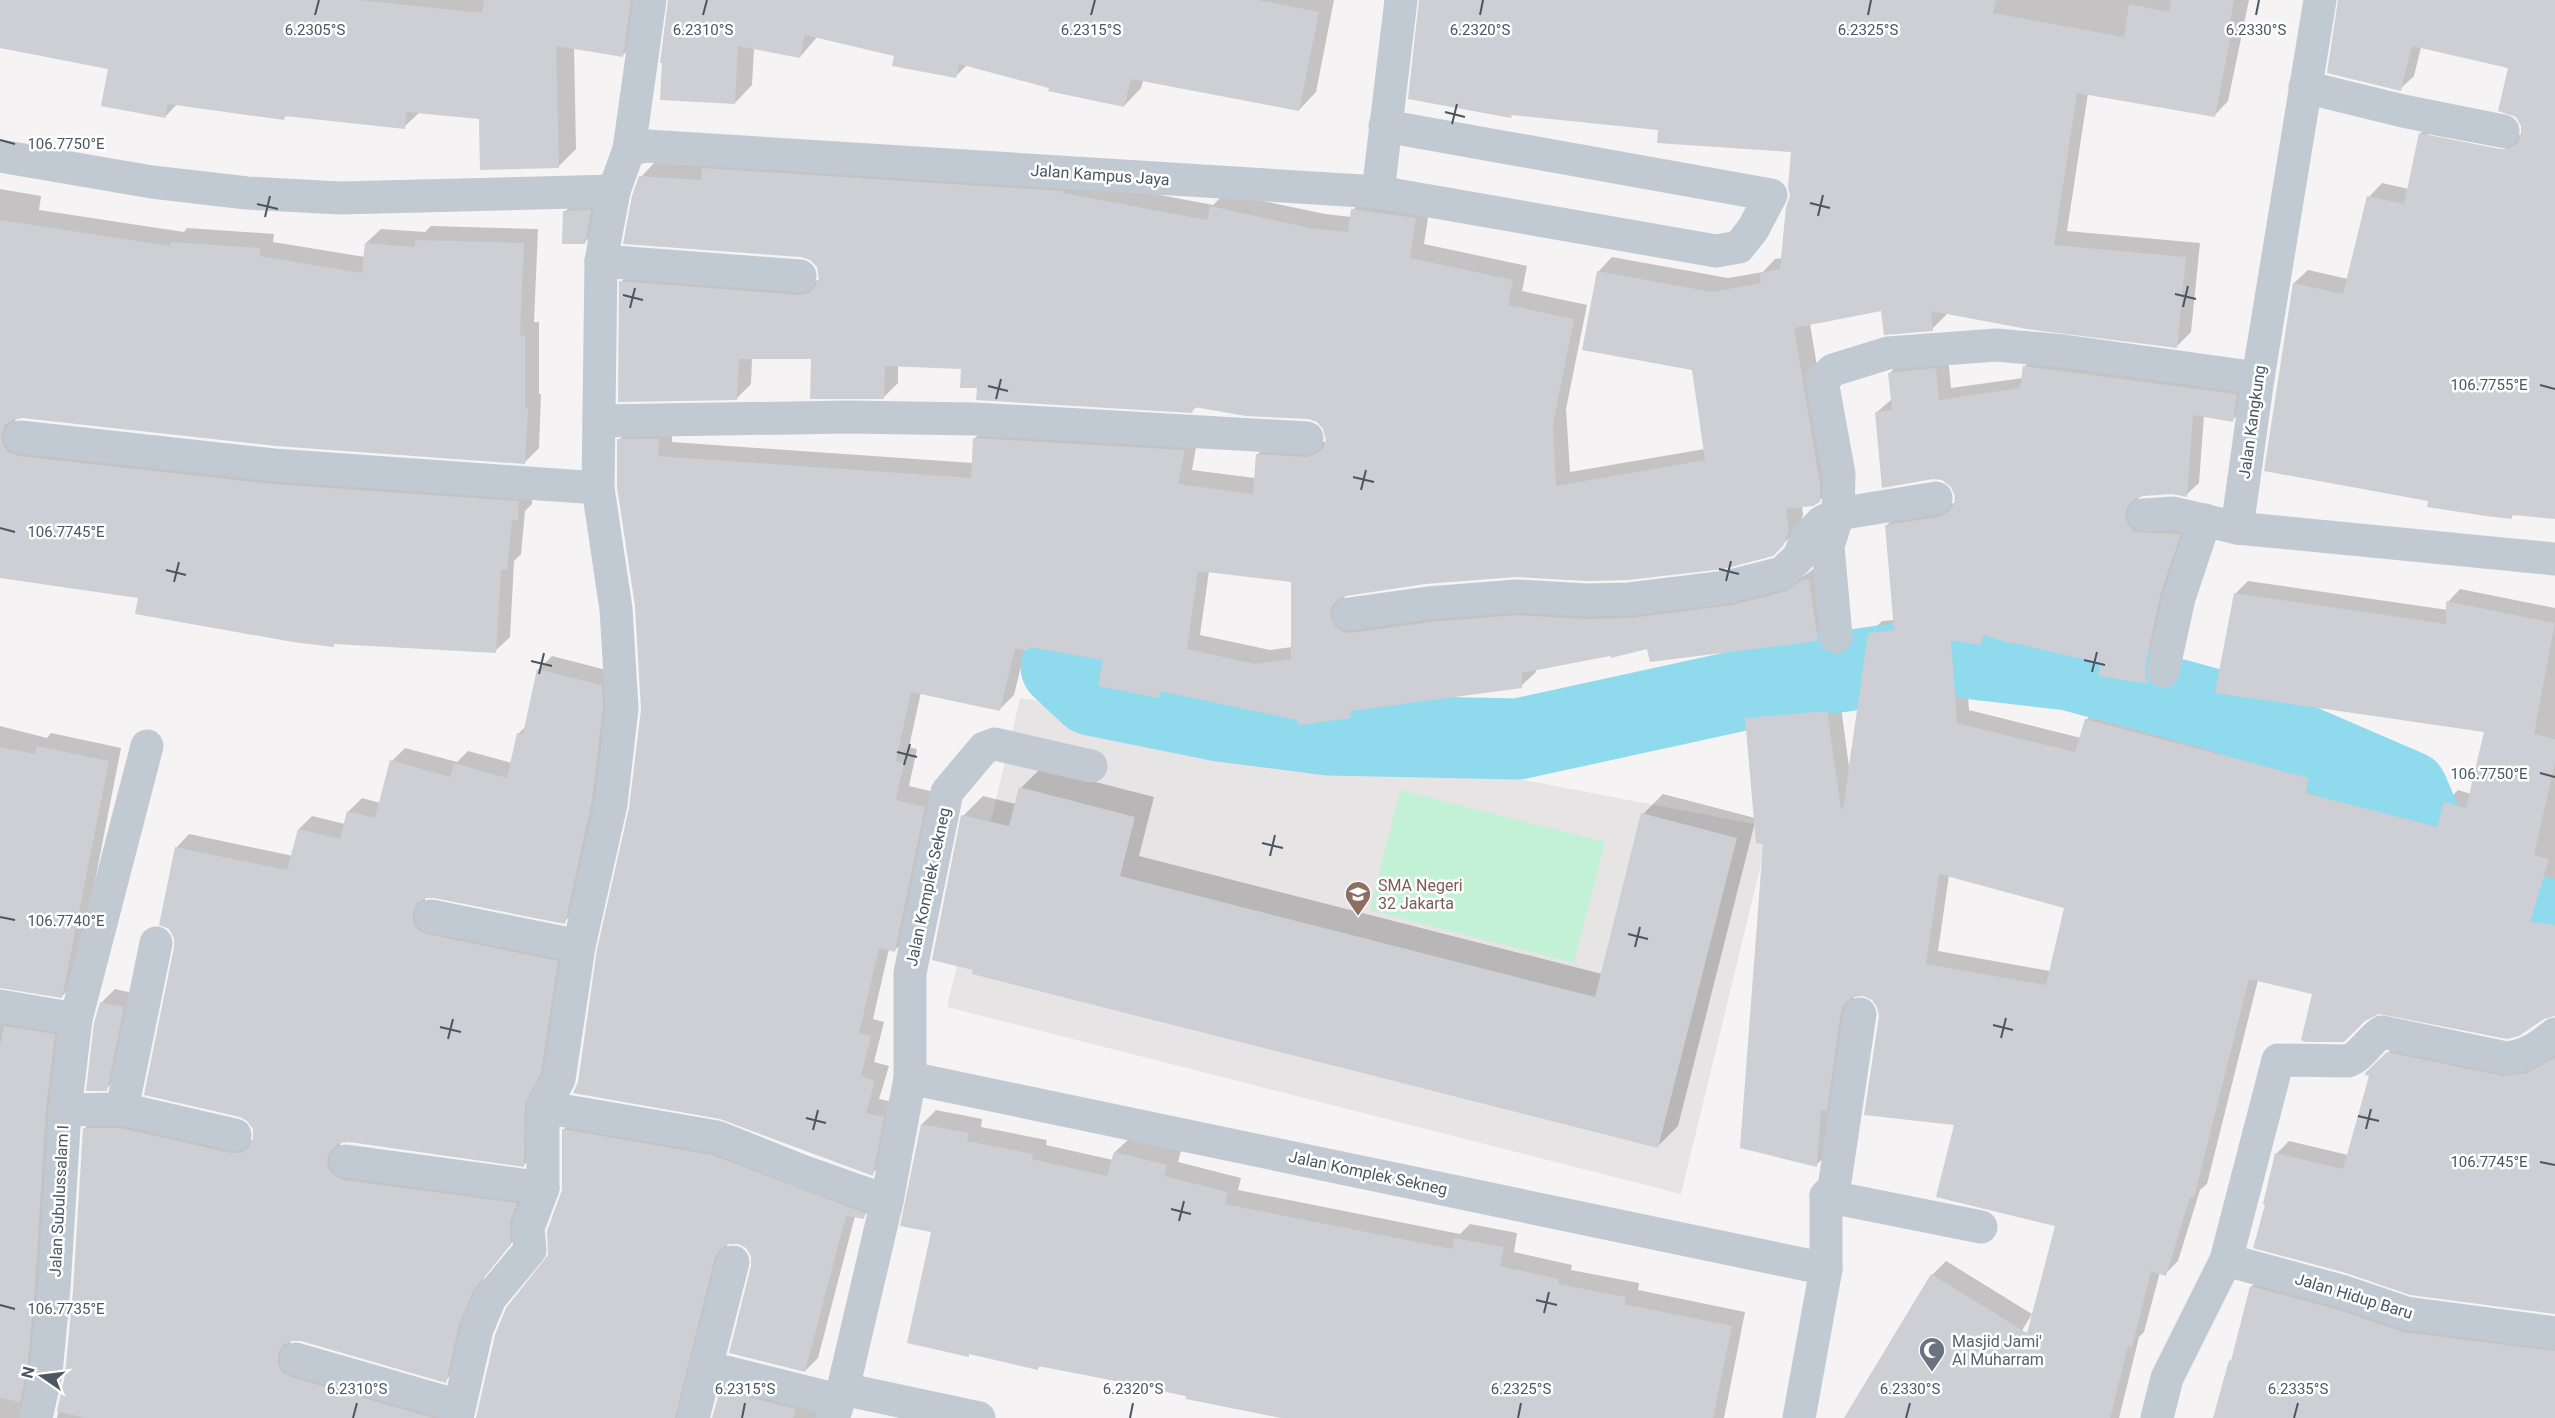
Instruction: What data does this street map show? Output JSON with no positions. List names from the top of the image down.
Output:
{
  "streets": {
    "street": [
      "Jalan Kampus Jaya",
      "Jalan Kangkung",
      "Jalan Komplek Sekneg",
      "Jalan Subulussalam I",
      "Jalan Hidup Baru"
    ]
  },
  "places": {
    "school or university": ["SMA Negeri 32 Jakarta"],
    "mosque": ["Masjid Jami' Al Muharram"]
  },
  "north": "left",
  "coordinates": [
    "6.2305°S",
    "6.2310°S",
    "6.2315°S",
    "6.2320°S",
    "6.2325°S",
    "6.2330°S",
    "106.7750°E",
    "106.7755°E",
    "106.7745°E",
    "106.7740°E",
    "106.7735°E",
    "6.2335°S"
  ]
}
